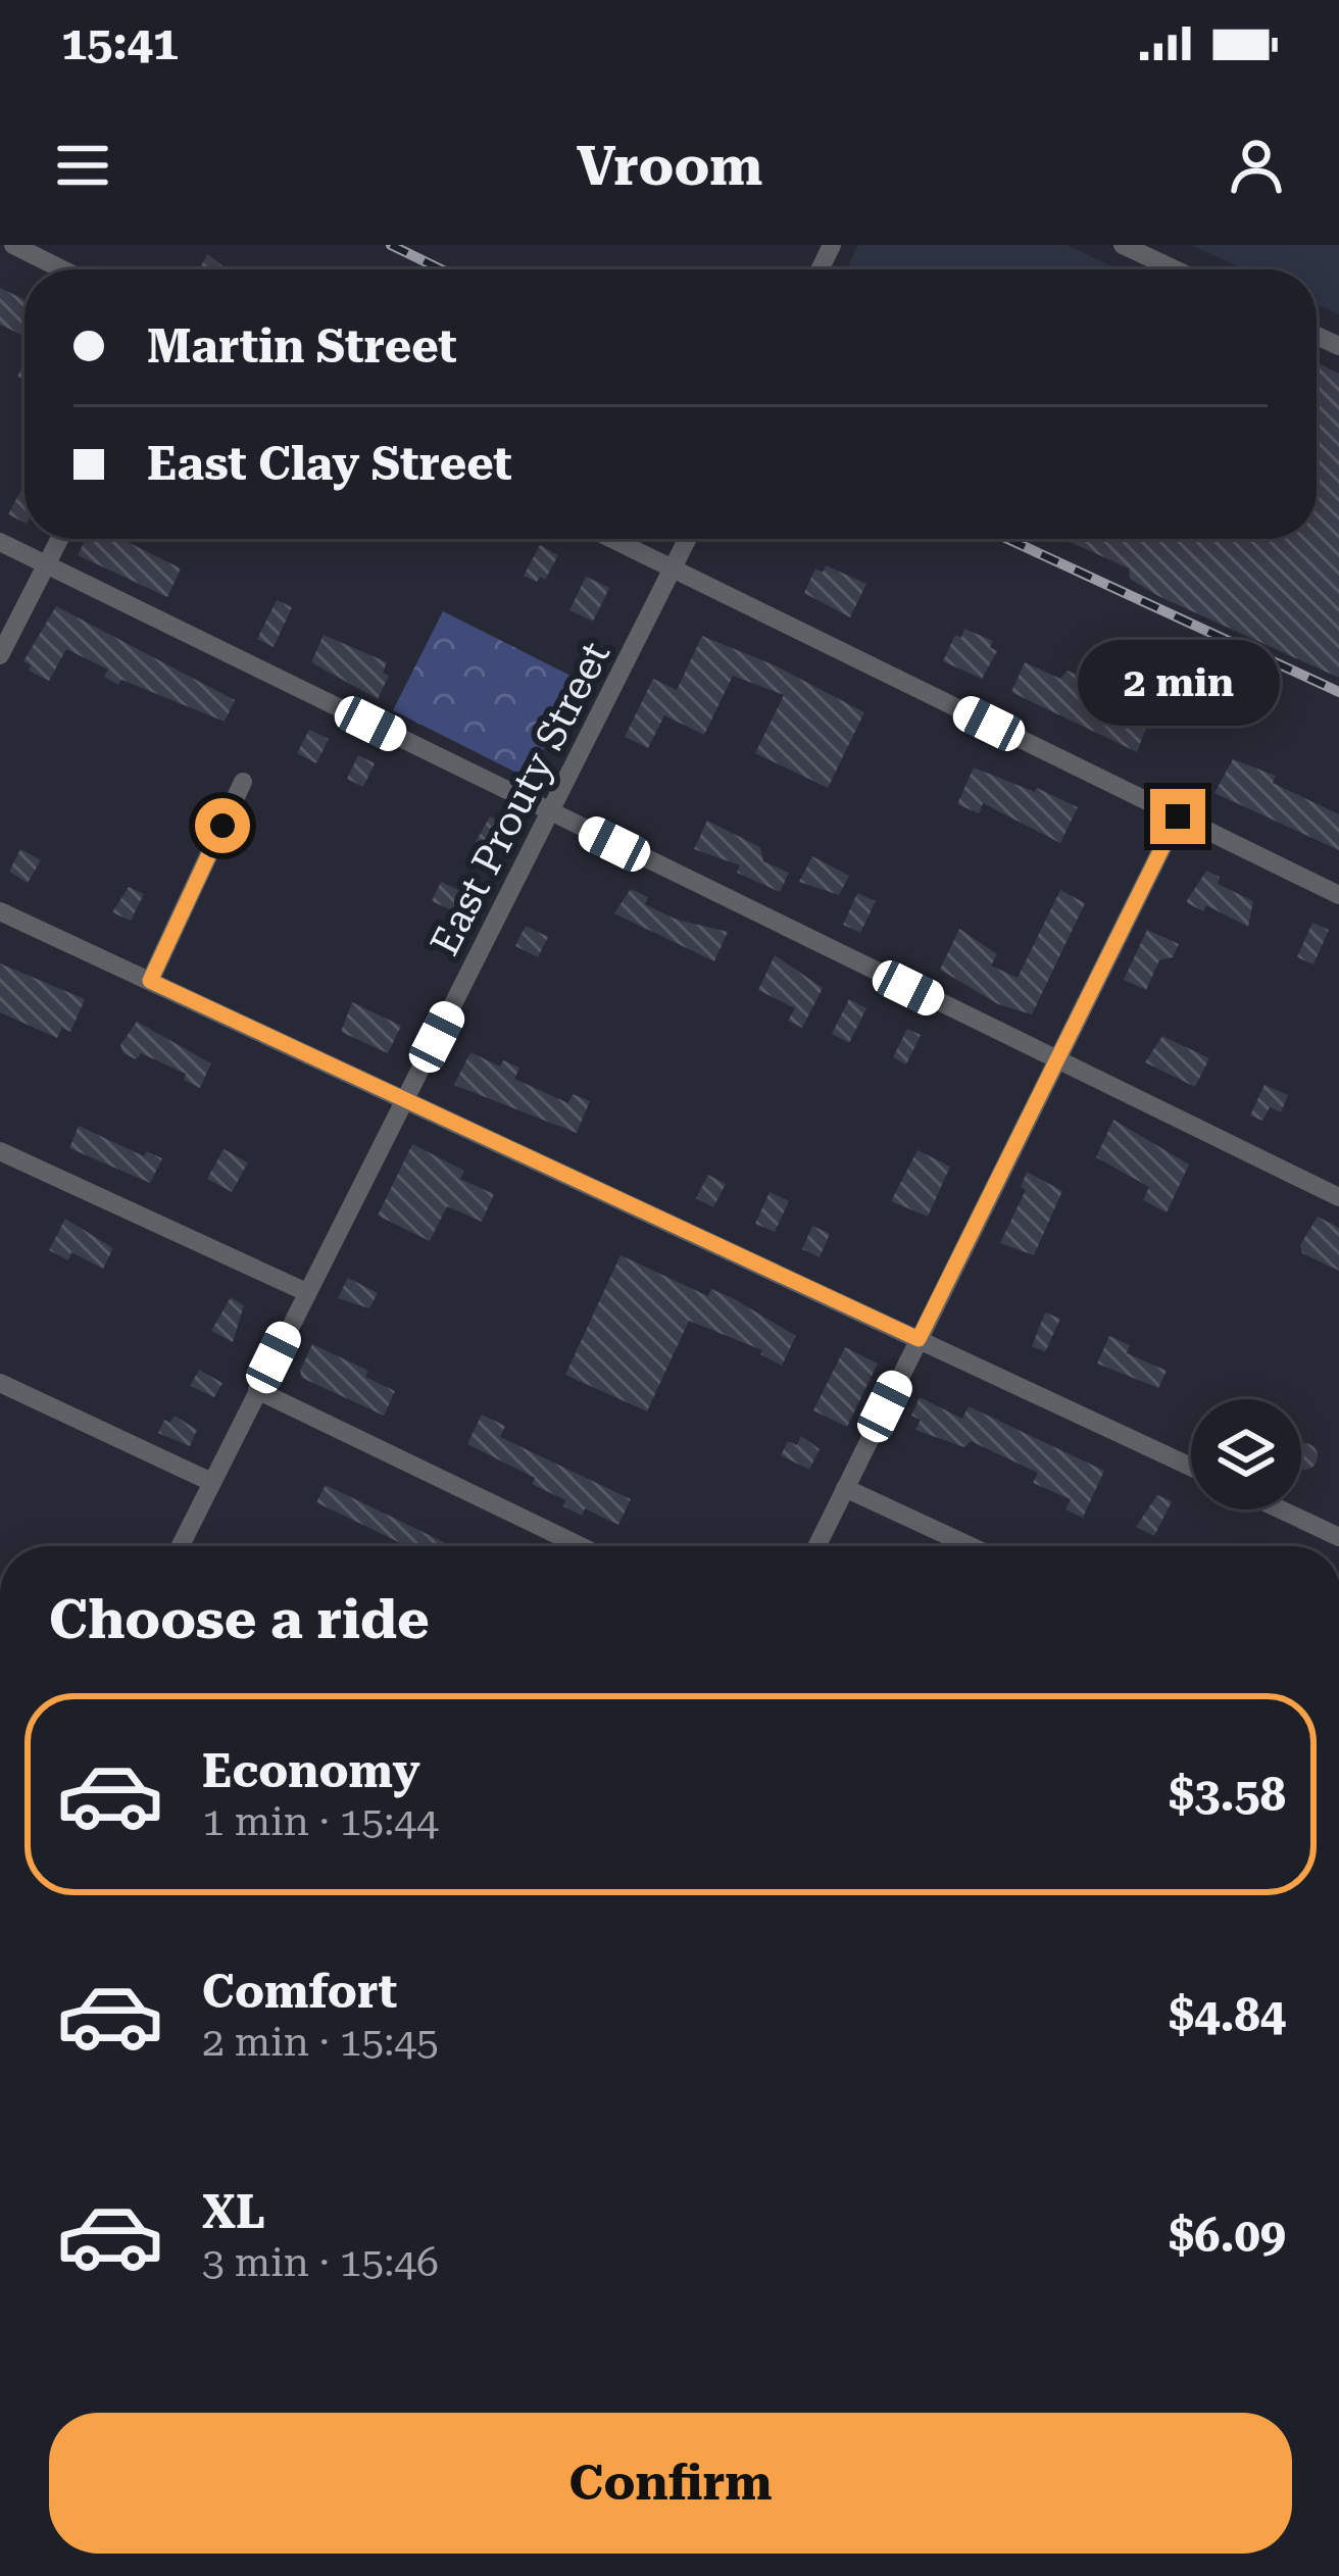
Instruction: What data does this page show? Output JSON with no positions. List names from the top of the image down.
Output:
{
  "streets": {
    "street": ["East Prouty Street"]
  },
  "page": {
    "status": "15:41",
    "header": "Vroom",
    "banner": ["Martin Street", "East Clay Street"],
    "bubble": "2 min",
    "heading": "Choose a ride",
    "list": [
      {
        "name": "Economy",
        "note": "1 min · 15:44",
        "value": "$3.58"
      },
      {
        "name": "Comfort",
        "note": "2 min · 15:45",
        "value": "$4.84"
      },
      {
        "name": "XL",
        "note": "3 min · 15:46",
        "value": "$6.09"
      }
    ],
    "buttons": "Confirm"
  }
}
